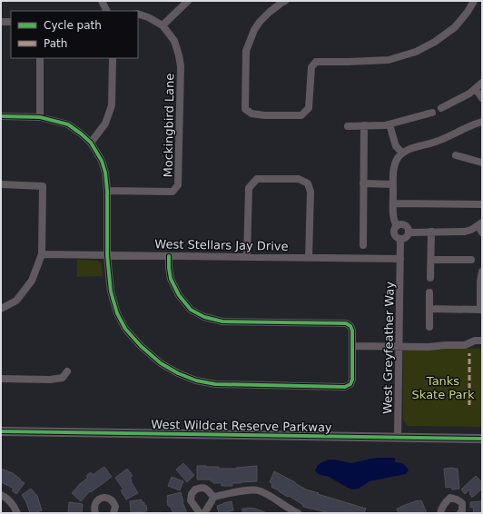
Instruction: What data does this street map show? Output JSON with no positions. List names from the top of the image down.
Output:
{
  "streets": {
    "main road": ["West Wildcat Reserve Parkway"],
    "street": ["Mockingbird Lane", "West Stellars Jay Drive", "West Greyfeather Way"]
  },
  "crossings": [
    ["West Stellars Jay Drive", "West Greyfeather Way"],
    ["West Greyfeather Way", "West Wildcat Reserve Parkway"]
  ],
  "parks": ["Tanks Skate Park"],
  "legend": ["Cycle path", "Path"]
}
